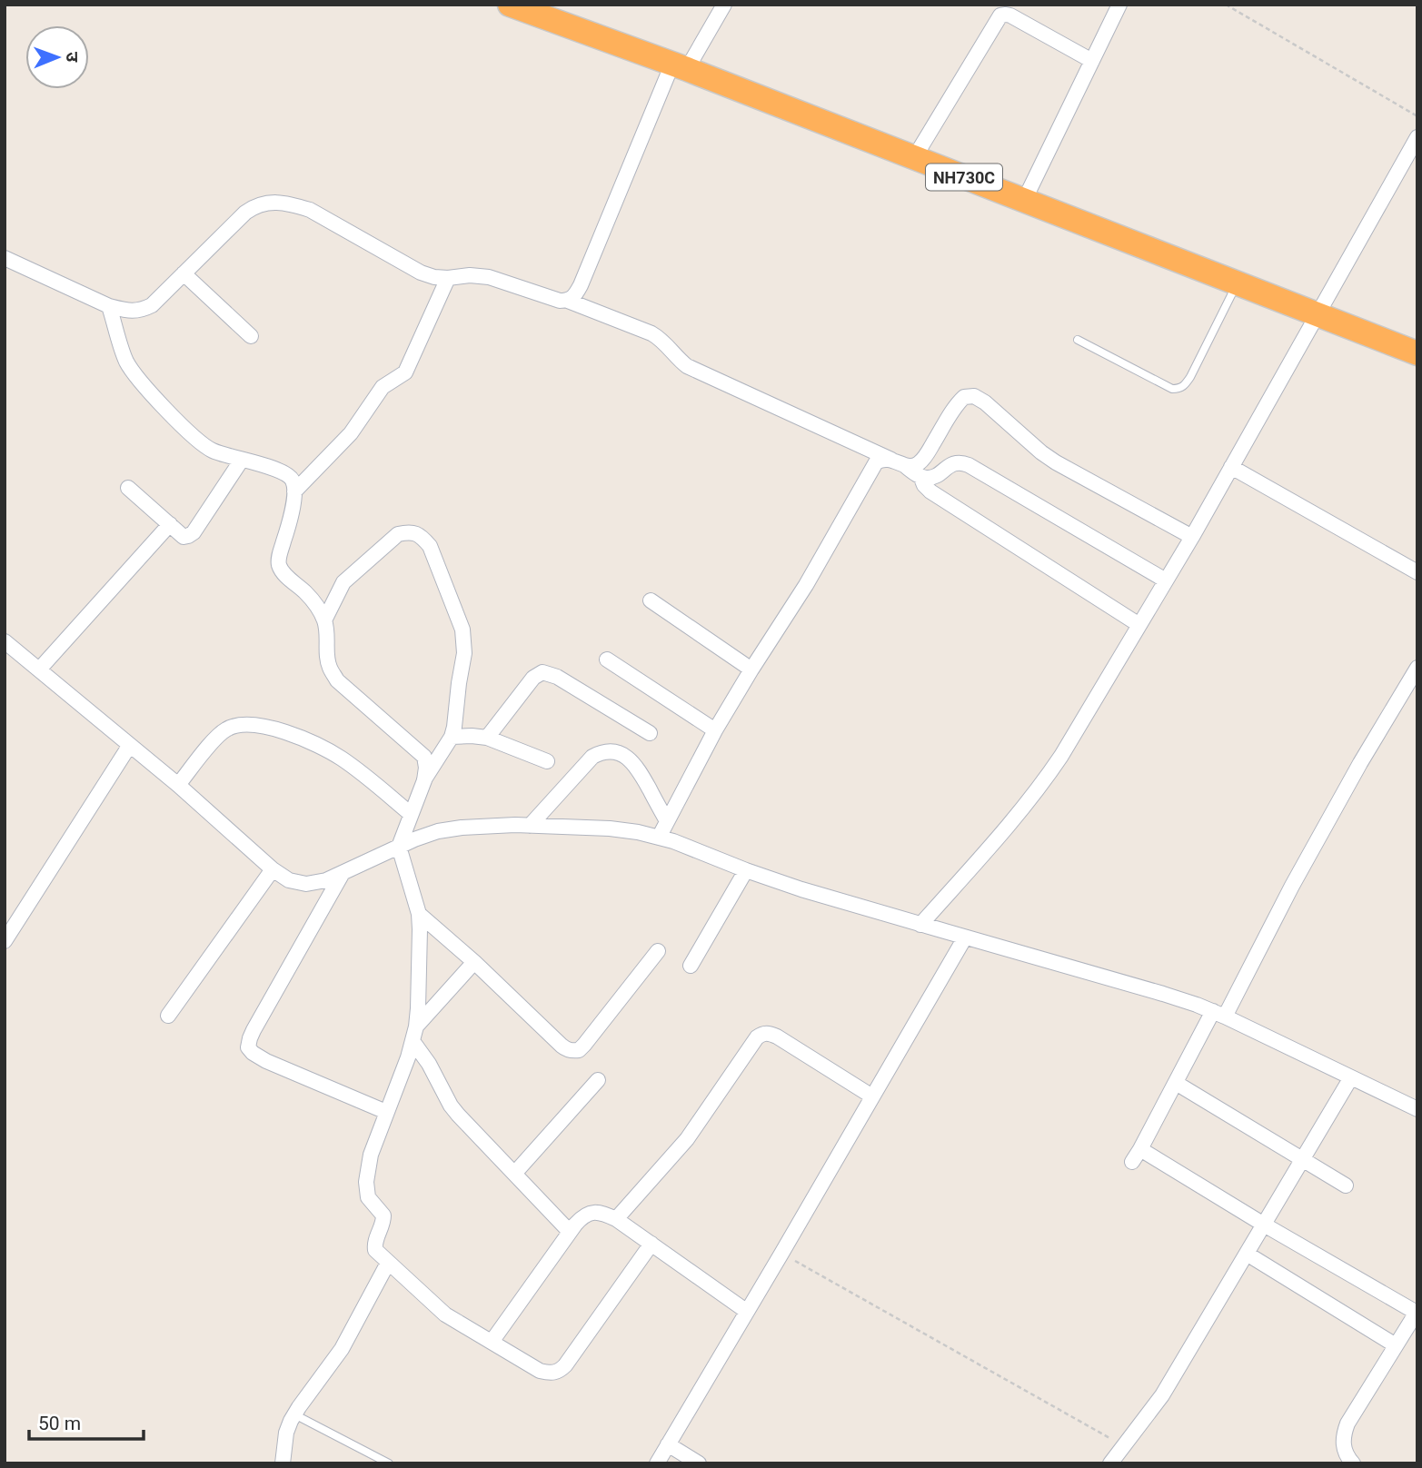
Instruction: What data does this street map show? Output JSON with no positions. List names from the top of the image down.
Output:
{
  "streets": {
    "highway": ["NH730C"]
  },
  "scale_bar": "50 m",
  "north": "right"
}
